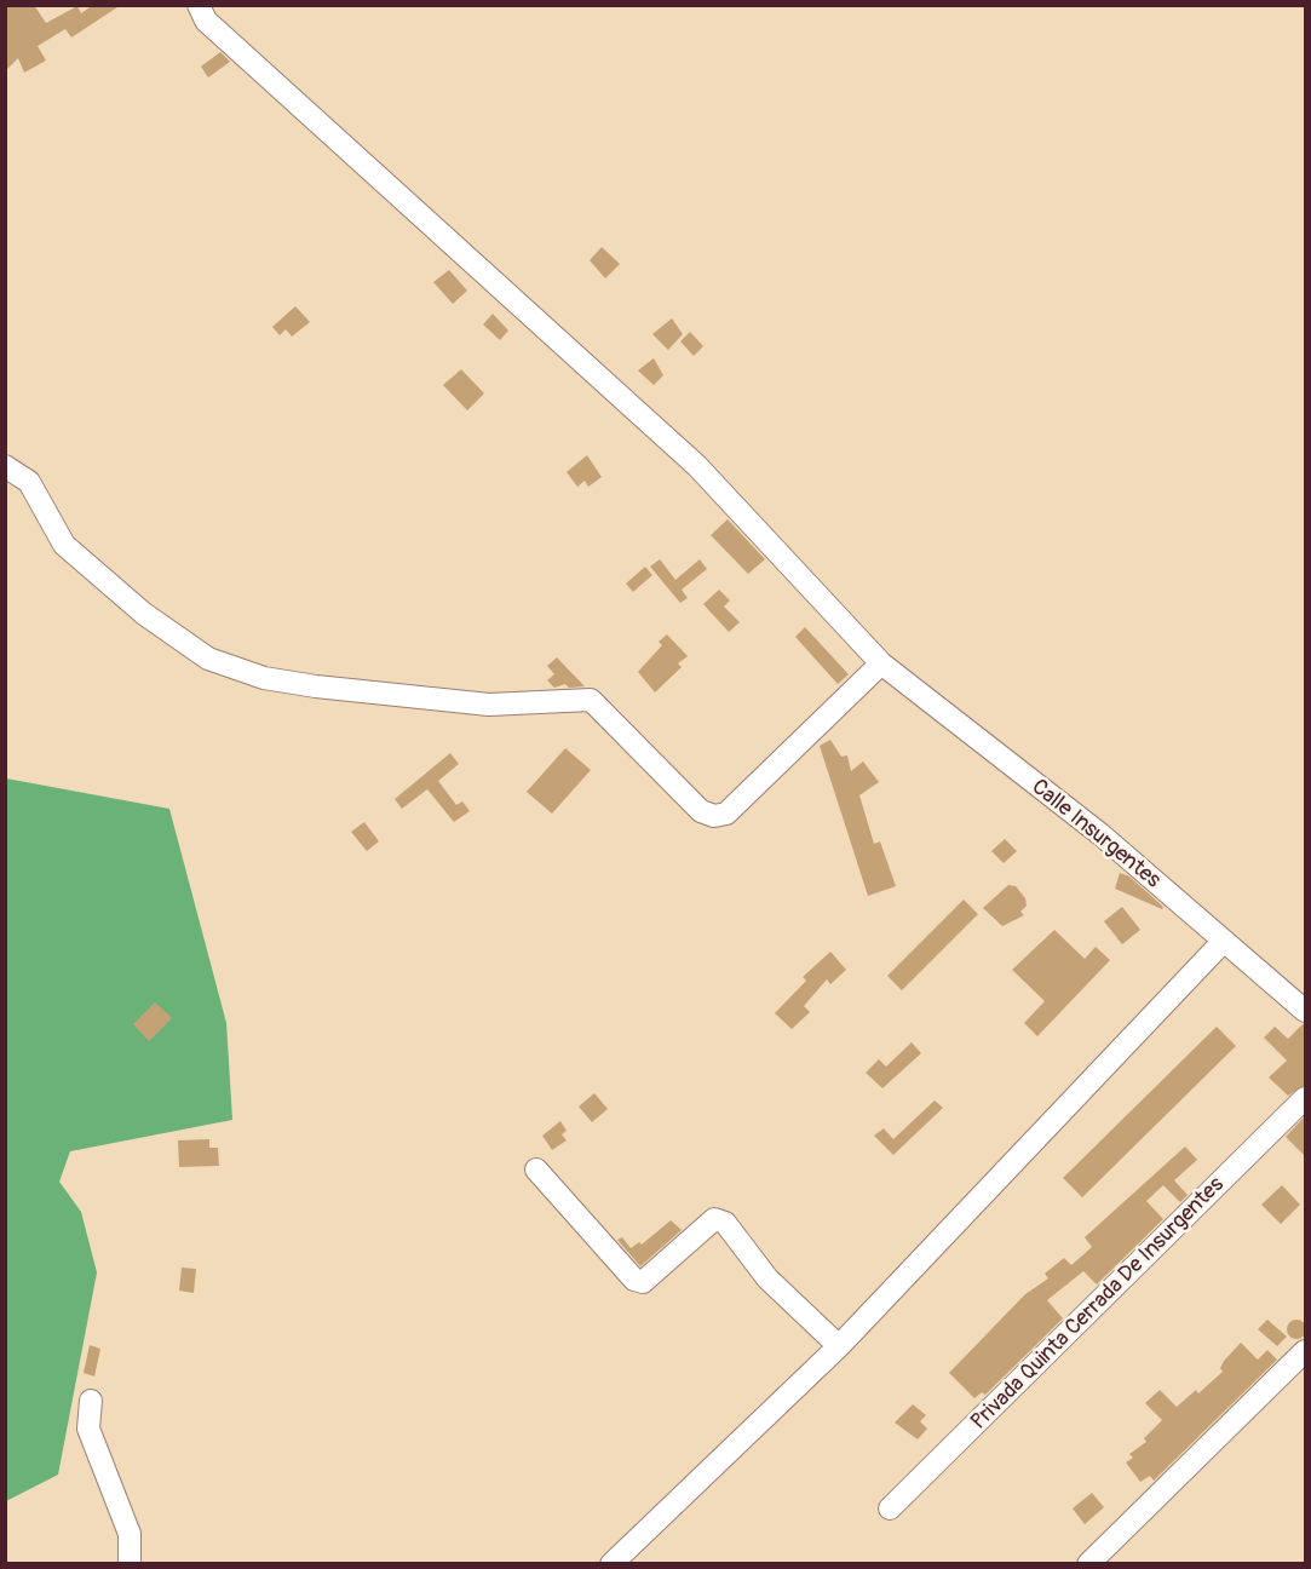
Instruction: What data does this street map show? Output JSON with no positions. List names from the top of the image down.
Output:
{
  "streets": {
    "street": ["Calle Insurgentes", "Privada Quinta Cerrada De Insurgentes"]
  }
}
